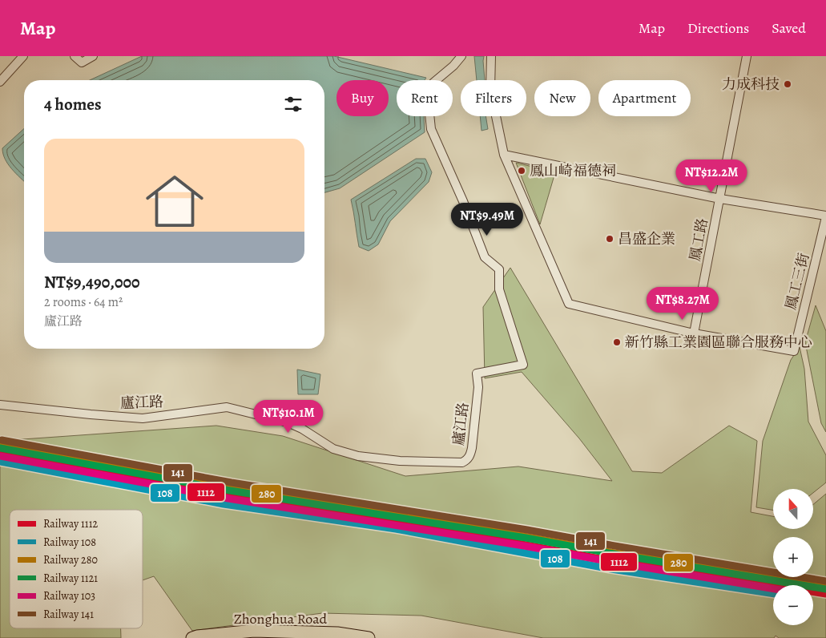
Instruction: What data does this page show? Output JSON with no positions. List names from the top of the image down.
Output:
{
  "streets": {
    "main road": ["Zhonghua Road"],
    "street": ["鳳工路", "鳳工三街", "廬江路"]
  },
  "crossings": [
    ["鳳工路", "鳳工三街"]
  ],
  "places": [
    "力成科技",
    "鳳山崎福德祠",
    "昌盛企業",
    "新竹縣工業園區聯合服務中心"
  ],
  "lines": [
    "rail line 141",
    "rail line 280",
    "rail line 1121",
    "rail line 1112",
    "rail line 103",
    "rail line 108"
  ],
  "legend": [
    "Railway 1112",
    "Railway 108",
    "Railway 280",
    "Railway 1121",
    "Railway 103",
    "Railway 141"
  ],
  "north": "top",
  "page": {
    "header": "Map",
    "nav": ["Map", "Directions", "Saved"],
    "chip": [
      "Buy",
      "Rent",
      "Filters",
      "New",
      "Apartment"
    ],
    "heading": "4 homes",
    "list": [
      {
        "name": "NT$9,490,000",
        "note": "2 rooms · 64 m² · 廬江路"
      }
    ],
    "price": [
      "NT$12.2M",
      "NT$9.49M",
      "NT$8.27M",
      "NT$10.1M"
    ],
    "map_buttons": ["+", "−"]
  }
}
